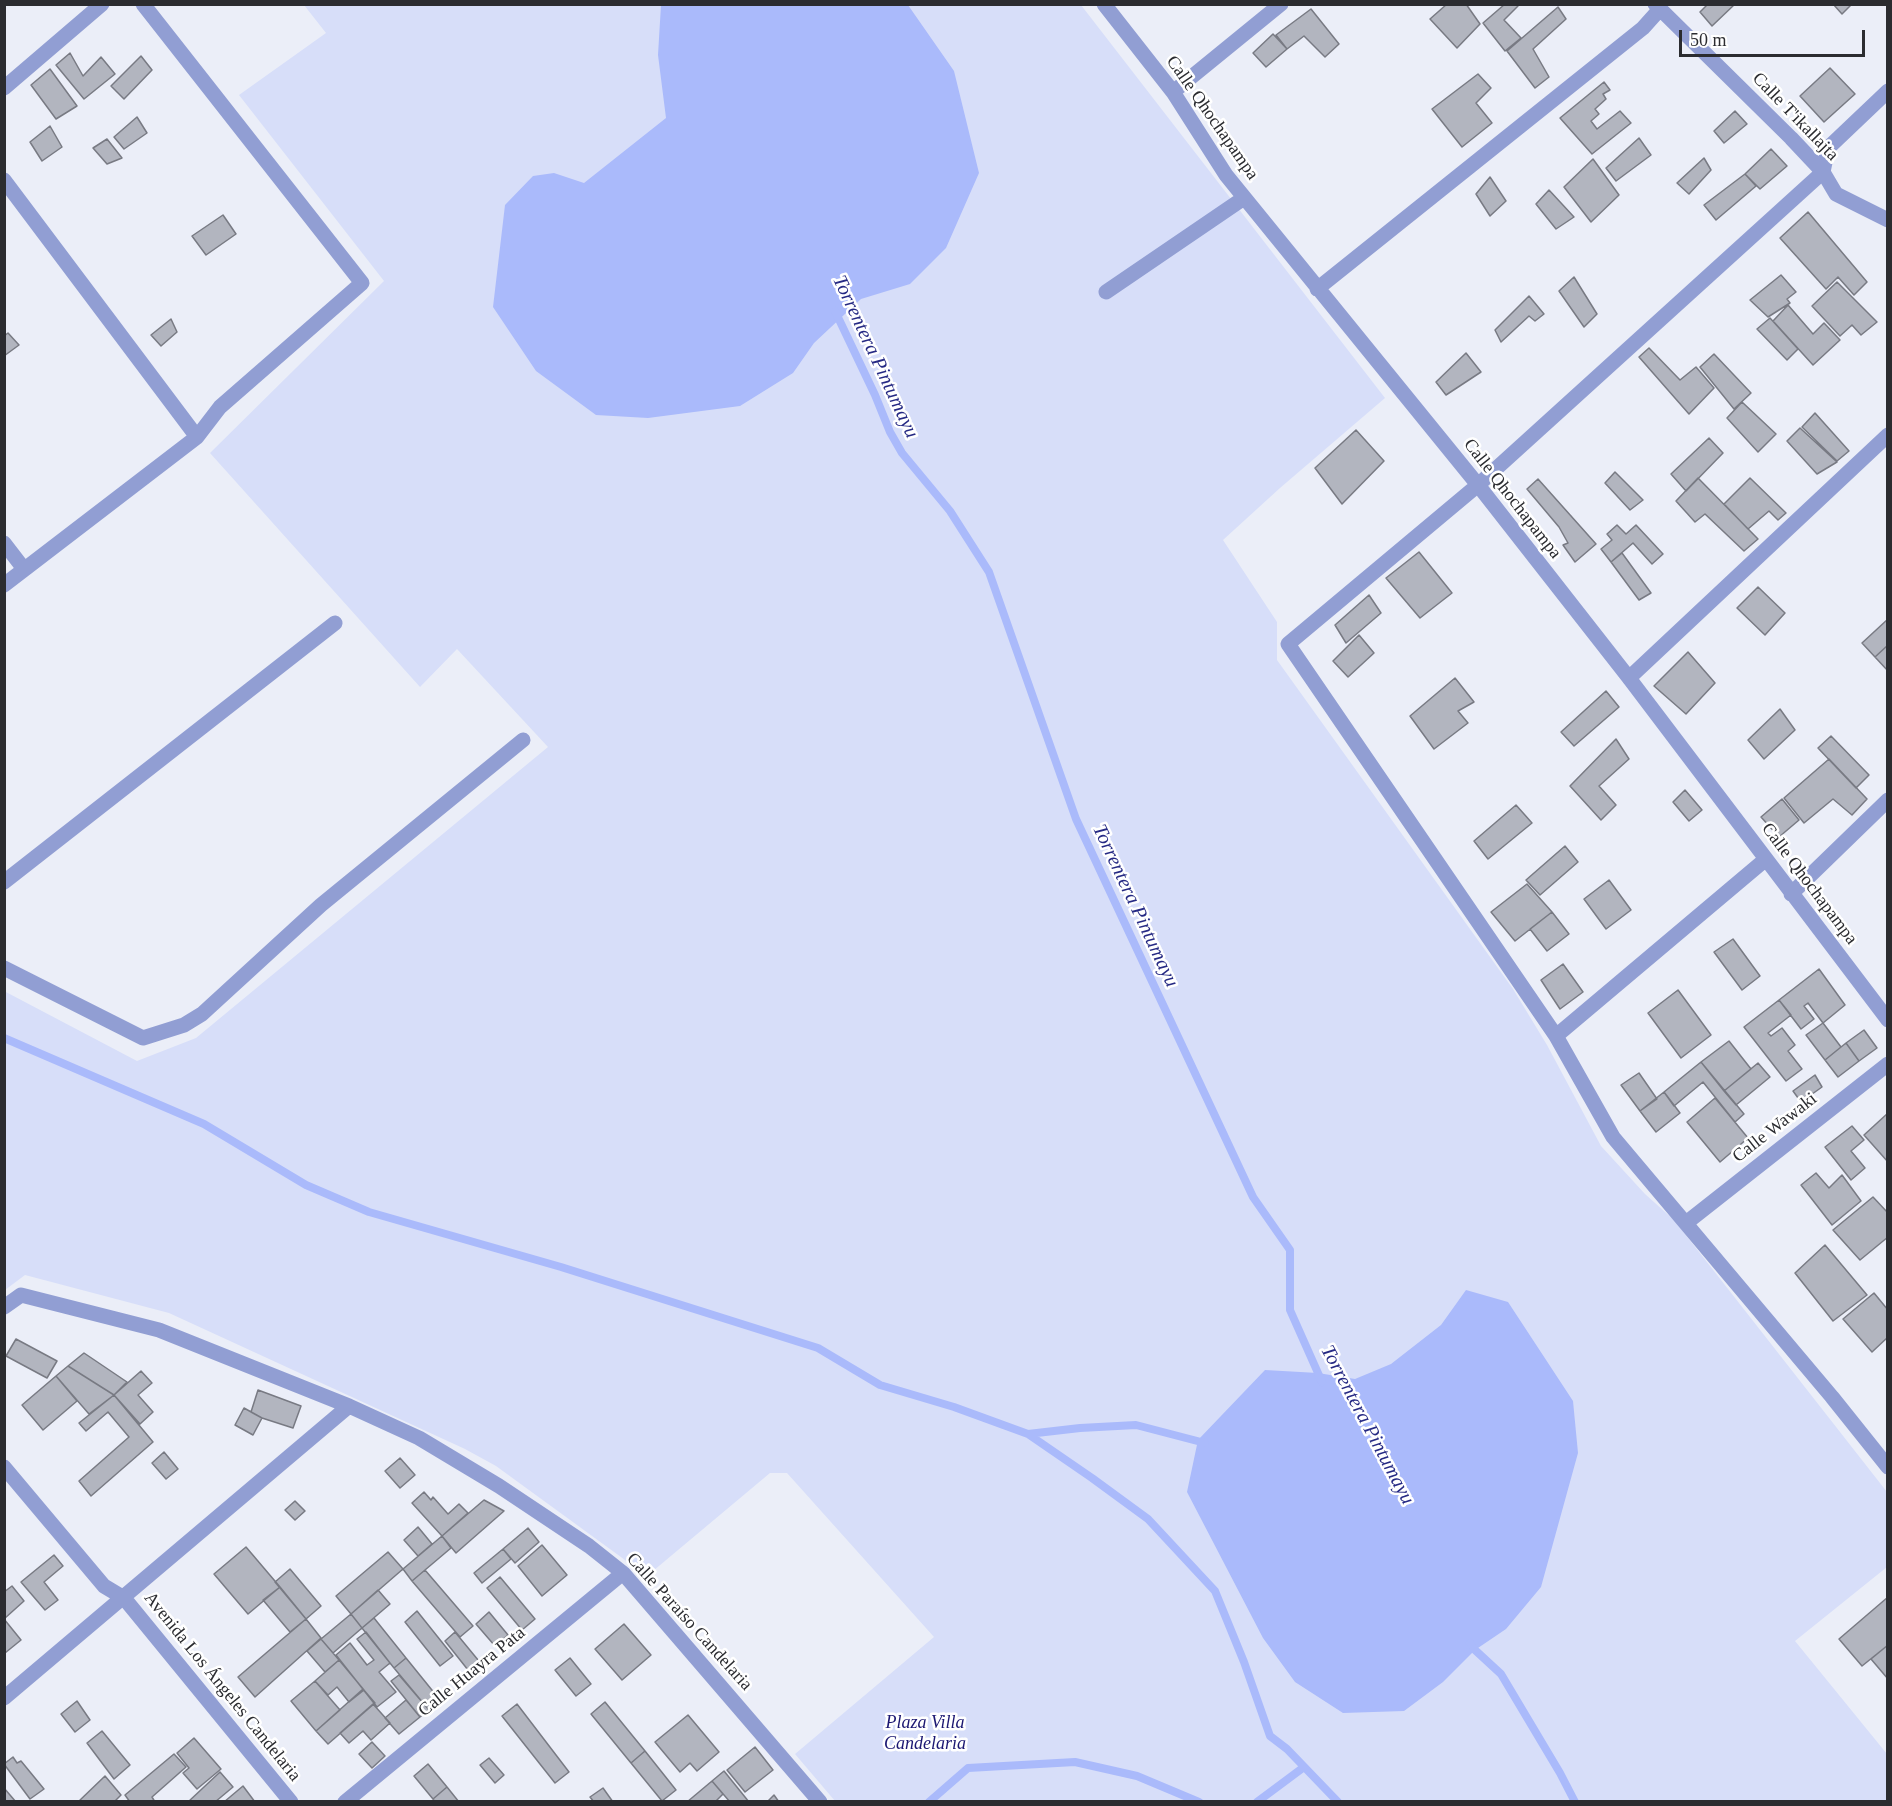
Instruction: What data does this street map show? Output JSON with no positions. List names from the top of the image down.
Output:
{
  "streets": {
    "street": [
      "Calle T'ikallajta",
      "Calle Qhochapampa",
      "Calle Wawaki",
      "Calle Paraíso Candelaria",
      "Calle Huayra Pata",
      "Avenida Los Ángeles Candelaria"
    ]
  },
  "crossings": [
    ["Calle Paraíso Candelaria", "Calle Huayra Pata"]
  ],
  "water": ["Torrentera Pintumayu"],
  "parks": ["Plaza Villa Candelaria"],
  "scale_bar": "50 m"
}
